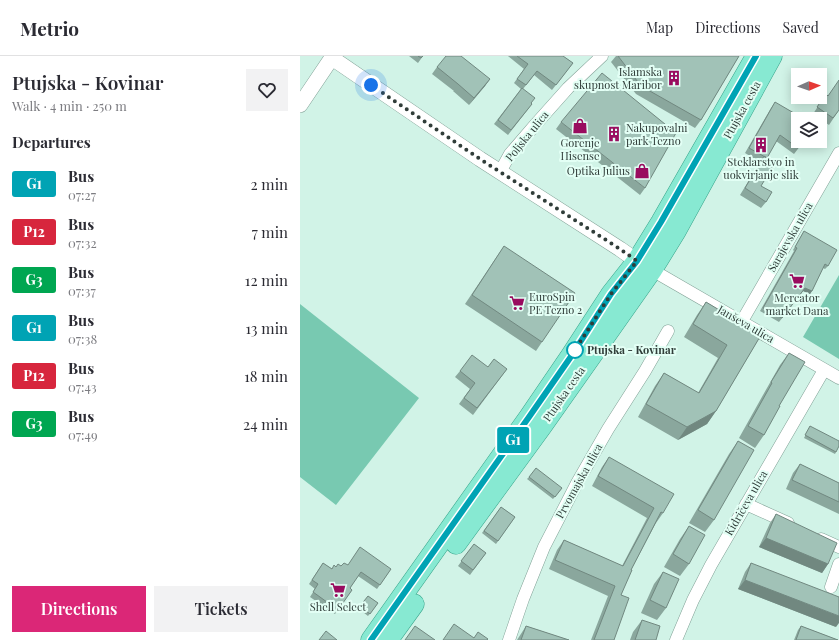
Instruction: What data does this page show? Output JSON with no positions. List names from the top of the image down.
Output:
{
  "streets": {
    "main road": ["Ptujska cesta"],
    "street": [
      "Poljska ulica",
      "Sarajevska ulica",
      "Janševa ulica",
      "Prvomajska ulica",
      "Kidričeva ulica"
    ]
  },
  "crossings": [
    ["Ptujska cesta", "Poljska ulica"],
    ["Ptujska cesta", "Janševa ulica"],
    ["Poljska ulica", "Janševa ulica"],
    ["Sarajevska ulica", "Janševa ulica"],
    ["Janševa ulica", "Kidričeva ulica"]
  ],
  "places": {
    "building": ["Islamska skupnost Maribor", "Nakupovalni park Tezno", "Steklarstvo in uokvirjanje slik"],
    "shop": ["Gorenje Hisense", "Optika Julius"],
    "supermarket": ["Mercator market Dana", "EuroSpin PE Tezno 2", "Shell Select"],
    "other": ["Ptujska - Kovinar"]
  },
  "lines": ["bus line G1"],
  "north": "right",
  "page": {
    "header": "Metrio",
    "nav": ["Map", "Directions", "Saved"],
    "heading": [
      ["Ptujska - Kovinar", "Walk · 4 min · 250 m"],
      "Departures"
    ],
    "on_map": "G1",
    "list": [
      {
        "mark": "G1",
        "name": "Bus",
        "note": "07:27",
        "value": "2 min"
      },
      {
        "mark": "P12",
        "name": "Bus",
        "note": "07:32",
        "value": "7 min"
      },
      {
        "mark": "G3",
        "name": "Bus",
        "note": "07:37",
        "value": "12 min"
      },
      {
        "mark": "G1",
        "name": "Bus",
        "note": "07:38",
        "value": "13 min"
      },
      {
        "mark": "P12",
        "name": "Bus",
        "note": "07:43",
        "value": "18 min"
      },
      {
        "mark": "G3",
        "name": "Bus",
        "note": "07:49",
        "value": "24 min"
      }
    ],
    "buttons": ["Directions", "Tickets"]
  }
}
